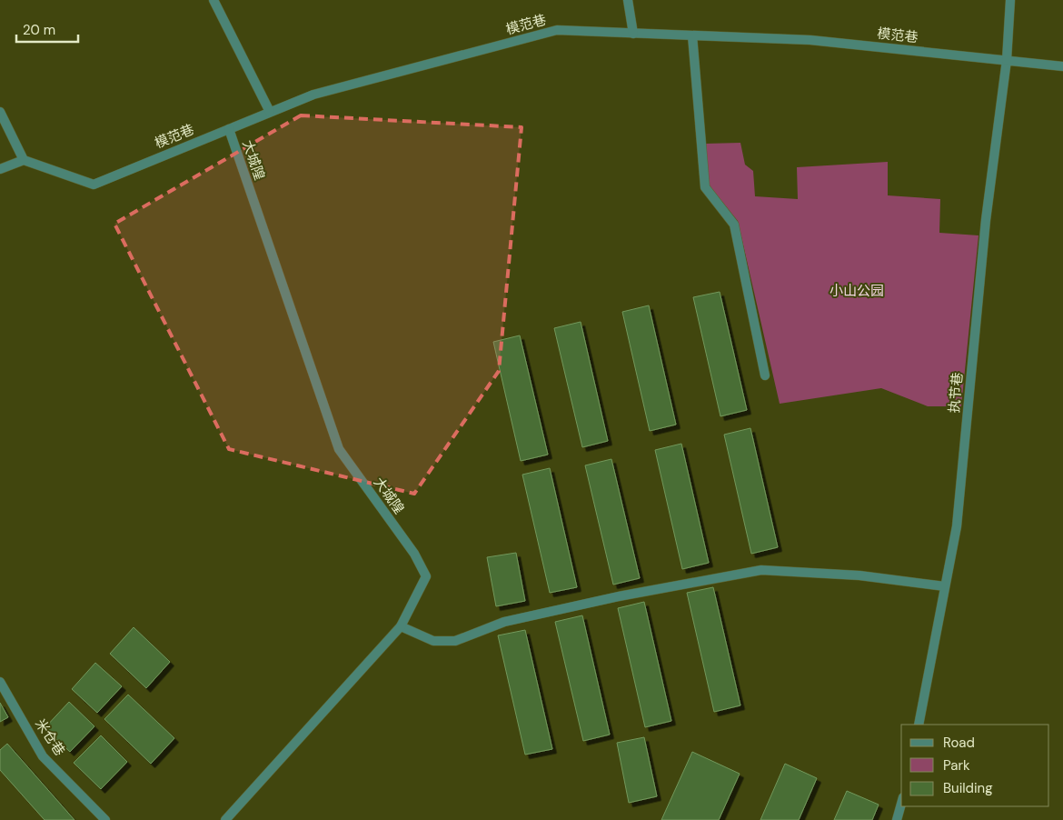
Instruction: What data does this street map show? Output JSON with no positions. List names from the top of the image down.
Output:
{
  "streets": {
    "street": [
      "模范巷",
      "大城隍",
      "执节巷",
      "米仓巷"
    ]
  },
  "crossings": [
    ["模范巷", "大城隍"],
    ["模范巷", "执节巷"]
  ],
  "parks": ["小山公园"],
  "legend": ["Road", "Park", "Building"],
  "scale_bar": "20 m"
}
